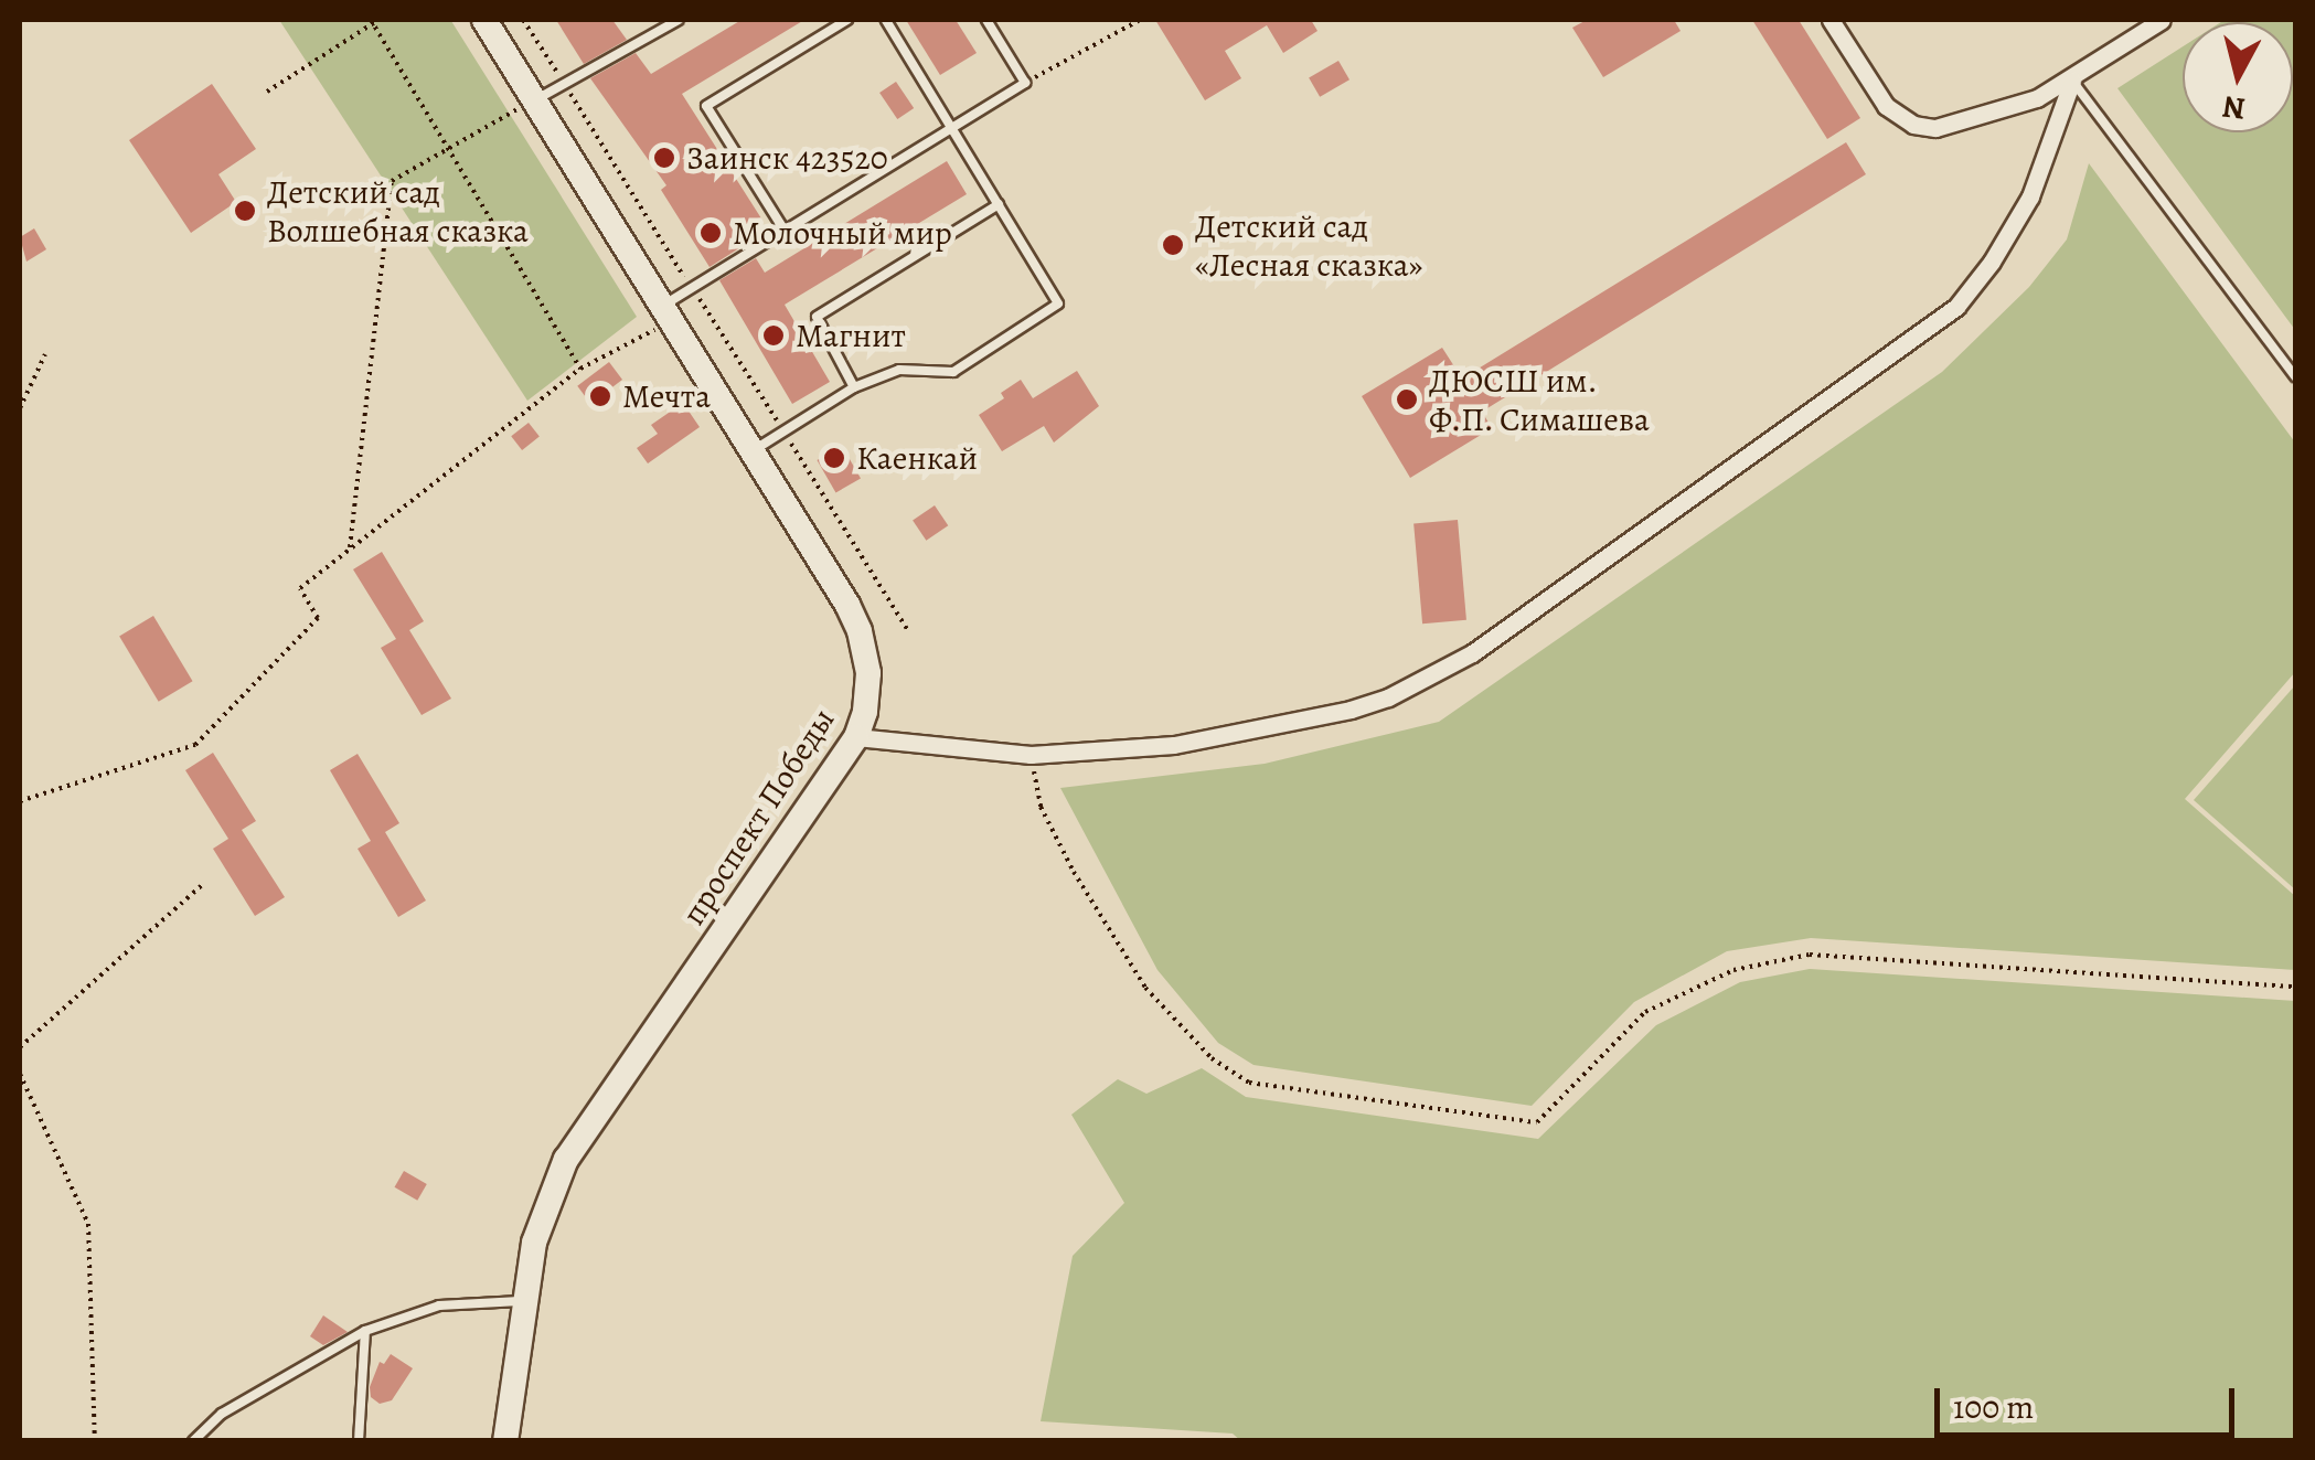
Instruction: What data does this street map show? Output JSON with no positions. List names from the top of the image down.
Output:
{
  "streets": {
    "main road": ["проспект Победы"]
  },
  "places": [
    "Заинск 423520",
    "Детский сад Волшебная сказка",
    "Молочный мир",
    "Детский сад «Лесная сказка»",
    "Магнит",
    "Мечта",
    "ДЮСШ им. Ф.П. Симашева",
    "Каенкай"
  ],
  "scale_bar": "100 m",
  "north": "bottom"
}
